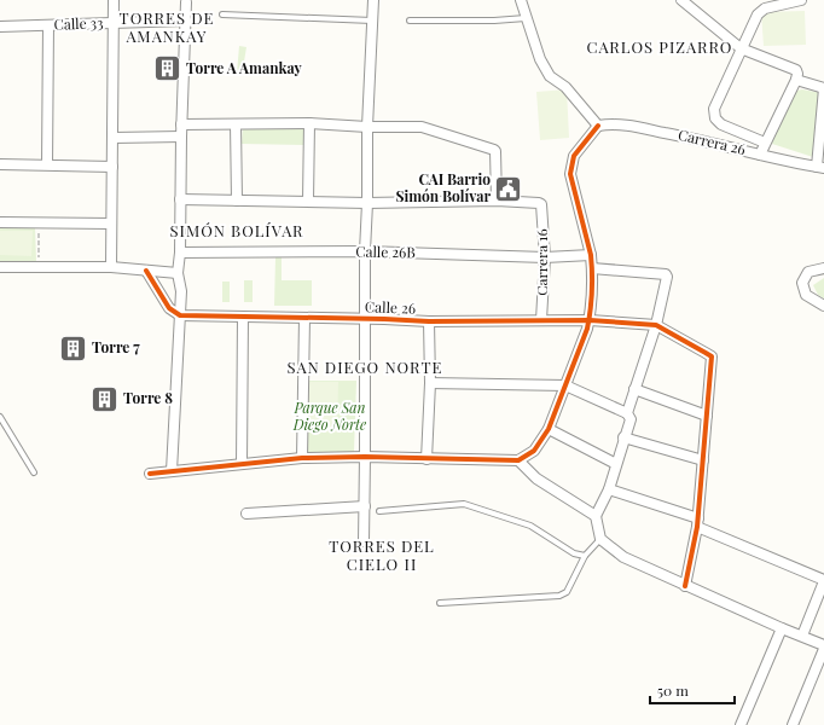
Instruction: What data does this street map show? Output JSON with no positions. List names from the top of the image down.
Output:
{
  "streets": {
    "street": [
      "Calle 33",
      "Carrera 26",
      "Calle 26B",
      "Carrera 16",
      "Calle 26"
    ]
  },
  "crossings": [
    ["Calle 26B", "Carrera 16"],
    ["Carrera 16", "Calle 26"]
  ],
  "districts": [
    "TORRES DE AMANKAY",
    "CARLOS PIZARRO",
    "SIMÓN BOLÍVAR",
    "SAN DIEGO NORTE",
    "TORRES DEL CIELO II"
  ],
  "parks": ["Parque San Diego Norte"],
  "places": {
    "building": ["Torre A Amankay", "Torre 7", "Torre 8"],
    "public building": ["CAI Barrio Simón Bolívar"]
  },
  "scale_bar": "50 m"
}
